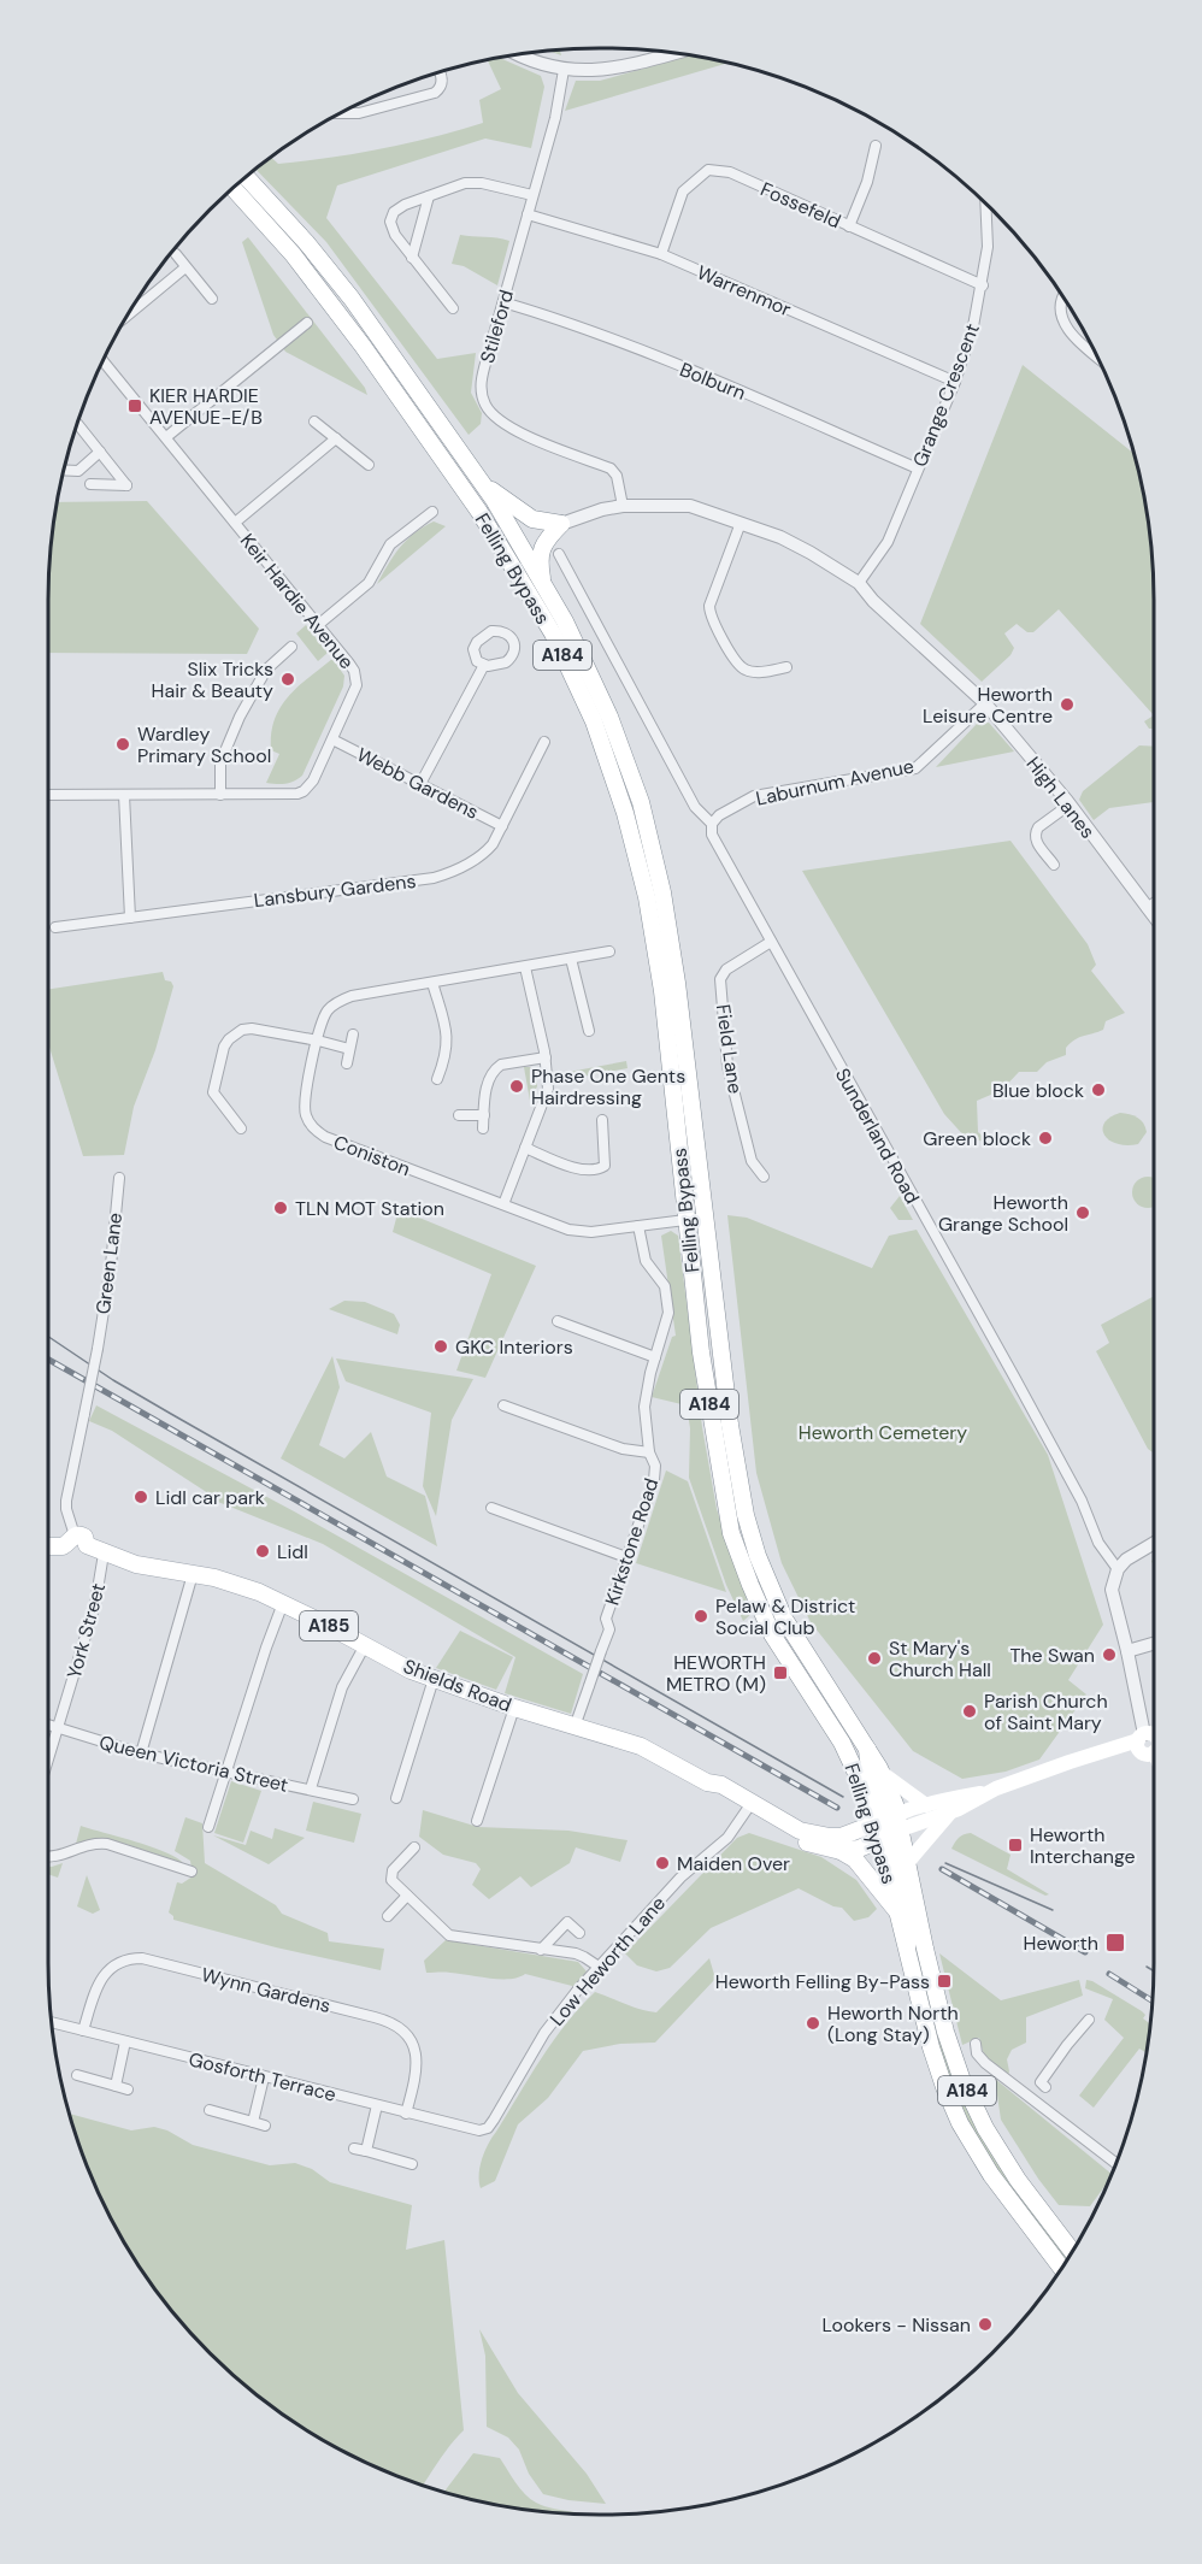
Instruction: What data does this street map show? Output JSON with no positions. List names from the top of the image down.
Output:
{
  "streets": {
    "main road": [
      "Felling Bypass",
      "A184",
      "A185",
      "Shields Road"
    ],
    "street": [
      "Fossefeld",
      "Warrenmor",
      "Stileford",
      "Bolburn",
      "Grange Crescent",
      "Keir Hardie Avenue",
      "Laburnum Avenue",
      "Webb Gardens",
      "High Lanes",
      "Lansbury Gardens",
      "Field Lane",
      "Sunderland Road",
      "Coniston",
      "Green Lane",
      "Kirkstone Road",
      "York Street",
      "Queen Victoria Street",
      "Low Heworth Lane",
      "Wynn Gardens",
      "Gosforth Terrace"
    ]
  },
  "crossings": [
    ["Fossefeld", "Warrenmor"],
    ["Fossefeld", "Grange Crescent"],
    ["Warrenmor", "Stileford"],
    ["Warrenmor", "Grange Crescent"],
    ["Stileford", "Bolburn"],
    ["Stileford", "High Lanes"],
    ["Bolburn", "Grange Crescent"],
    ["Grange Crescent", "High Lanes"],
    ["Felling Bypass", "Coniston"],
    ["Felling Bypass", "A185"],
    ["Keir Hardie Avenue", "Webb Gardens"],
    ["Laburnum Avenue", "High Lanes"],
    ["Laburnum Avenue", "Sunderland Road"],
    ["Webb Gardens", "Lansbury Gardens"],
    ["Field Lane", "Sunderland Road"],
    ["Coniston", "Kirkstone Road"],
    ["Green Lane", "Shields Road"],
    ["Kirkstone Road", "Shields Road"],
    ["A185", "Shields Road"],
    ["A185", "Low Heworth Lane"],
    ["York Street", "Shields Road"],
    ["York Street", "Queen Victoria Street"],
    ["Shields Road", "Low Heworth Lane"],
    ["Low Heworth Lane", "Gosforth Terrace"],
    ["Wynn Gardens", "Gosforth Terrace"]
  ],
  "parks": ["Heworth Cemetery"],
  "places": {
    "transit": [
      "KIER HARDIE AVENUE-E/B",
      "HEWORTH METRO (M)",
      "Heworth Interchange",
      "Heworth",
      "Heworth Felling By-Pass"
    ],
    "other": [
      "Slix Tricks Hair & Beauty",
      "Heworth Leisure Centre",
      "Wardley Primary School",
      "Phase One Gents Hairdressing",
      "Blue block",
      "Green block",
      "TLN MOT Station",
      "Heworth Grange School",
      "GKC Interiors",
      "Lidl car park",
      "Lidl",
      "Pelaw & District Social Club",
      "The Swan",
      "St Mary's Church Hall",
      "Parish Church of Saint Mary",
      "Maiden Over",
      "Heworth North (Long Stay)",
      "Lookers - Nissan"
    ]
  }
}
